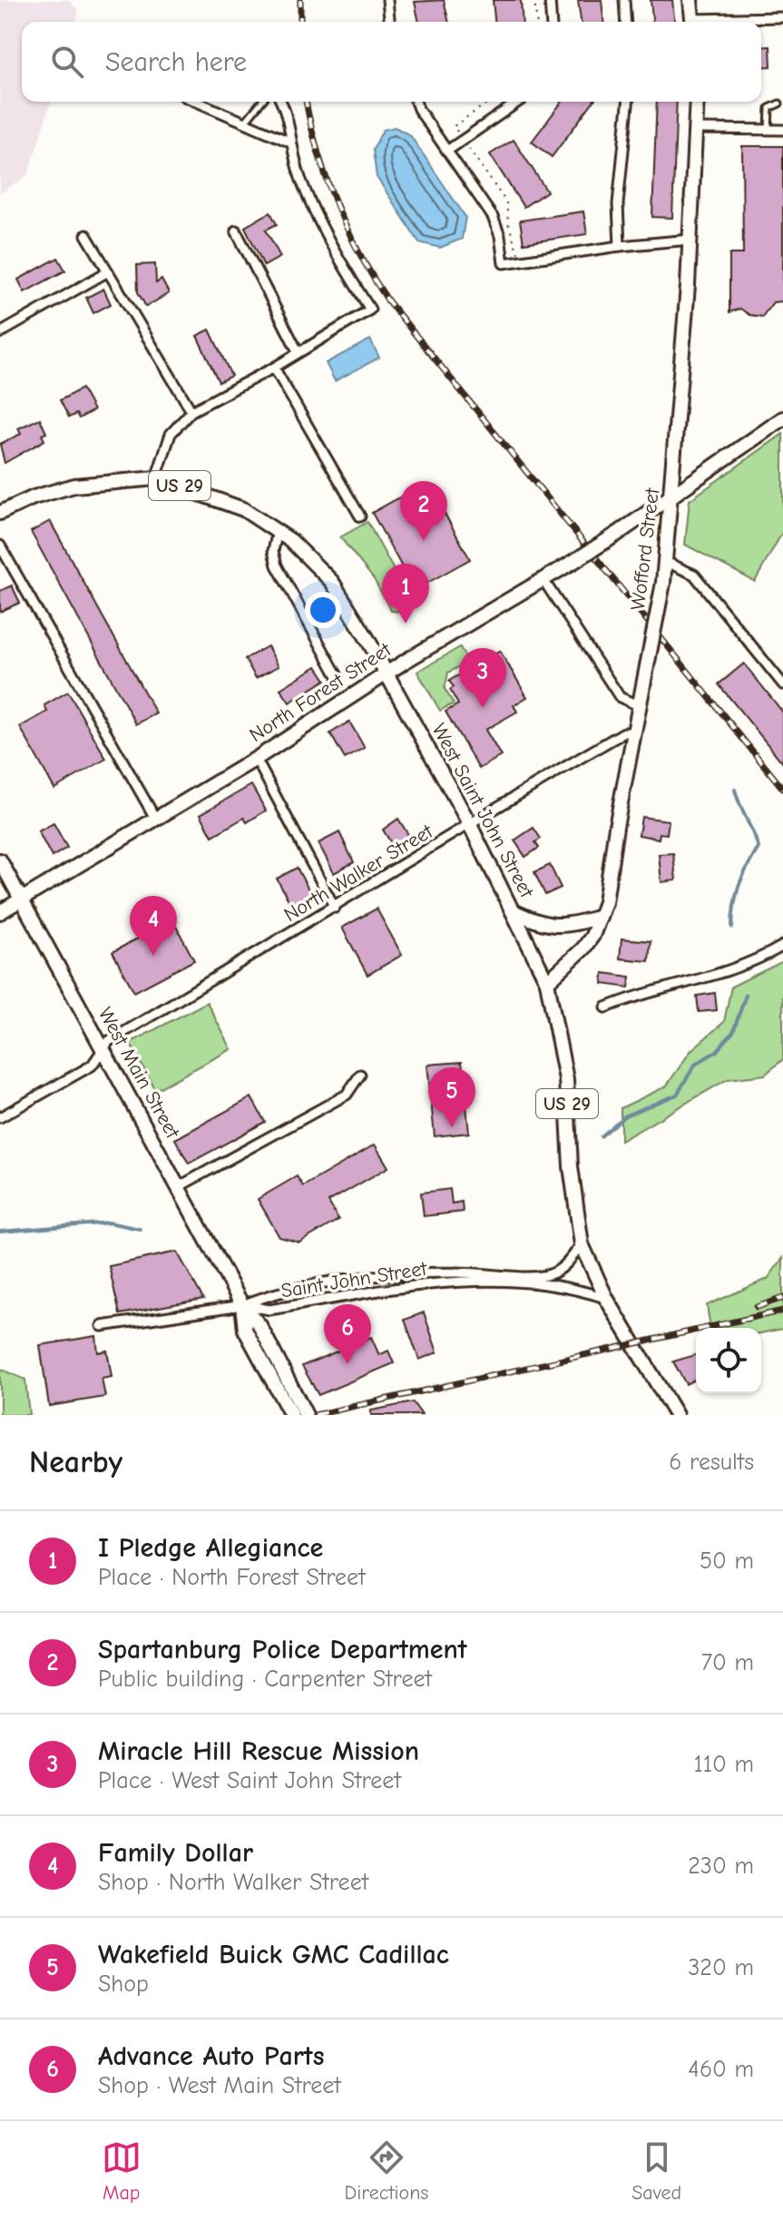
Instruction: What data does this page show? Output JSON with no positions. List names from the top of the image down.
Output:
{
  "streets": {
    "street": [
      "US 29",
      "Wofford Street",
      "North Forest Street",
      "West Saint John Street",
      "North Walker Street",
      "West Main Street",
      "Saint John Street"
    ]
  },
  "crossings": [
    ["Wofford Street", "North Forest Street"],
    ["Wofford Street", "West Saint John Street"],
    ["Wofford Street", "North Walker Street"],
    ["North Forest Street", "West Saint John Street"],
    ["North Forest Street", "West Main Street"],
    ["West Saint John Street", "North Walker Street"],
    ["West Saint John Street", "Saint John Street"],
    ["North Walker Street", "West Main Street"],
    ["West Main Street", "Saint John Street"]
  ],
  "page": {
    "search": "Search here",
    "pins": [
      "2",
      "1",
      "3",
      "4",
      "5",
      "6"
    ],
    "heading": ["Nearby", "6 results"],
    "list": [
      {
        "mark": "1",
        "name": "I Pledge Allegiance",
        "note": "Place · North Forest Street",
        "value": "50 m"
      },
      {
        "mark": "2",
        "name": "Spartanburg Police Department",
        "note": "Public building · Carpenter Street",
        "value": "70 m"
      },
      {
        "mark": "3",
        "name": "Miracle Hill Rescue Mission",
        "note": "Place · West Saint John Street",
        "value": "110 m"
      },
      {
        "mark": "4",
        "name": "Family Dollar",
        "note": "Shop · North Walker Street",
        "value": "230 m"
      },
      {
        "mark": "5",
        "name": "Wakefield Buick GMC Cadillac",
        "note": "Shop",
        "value": "320 m"
      },
      {
        "mark": "6",
        "name": "Advance Auto Parts",
        "note": "Shop · West Main Street",
        "value": "460 m"
      }
    ],
    "nav": ["Map", "Directions", "Saved"]
  }
}
